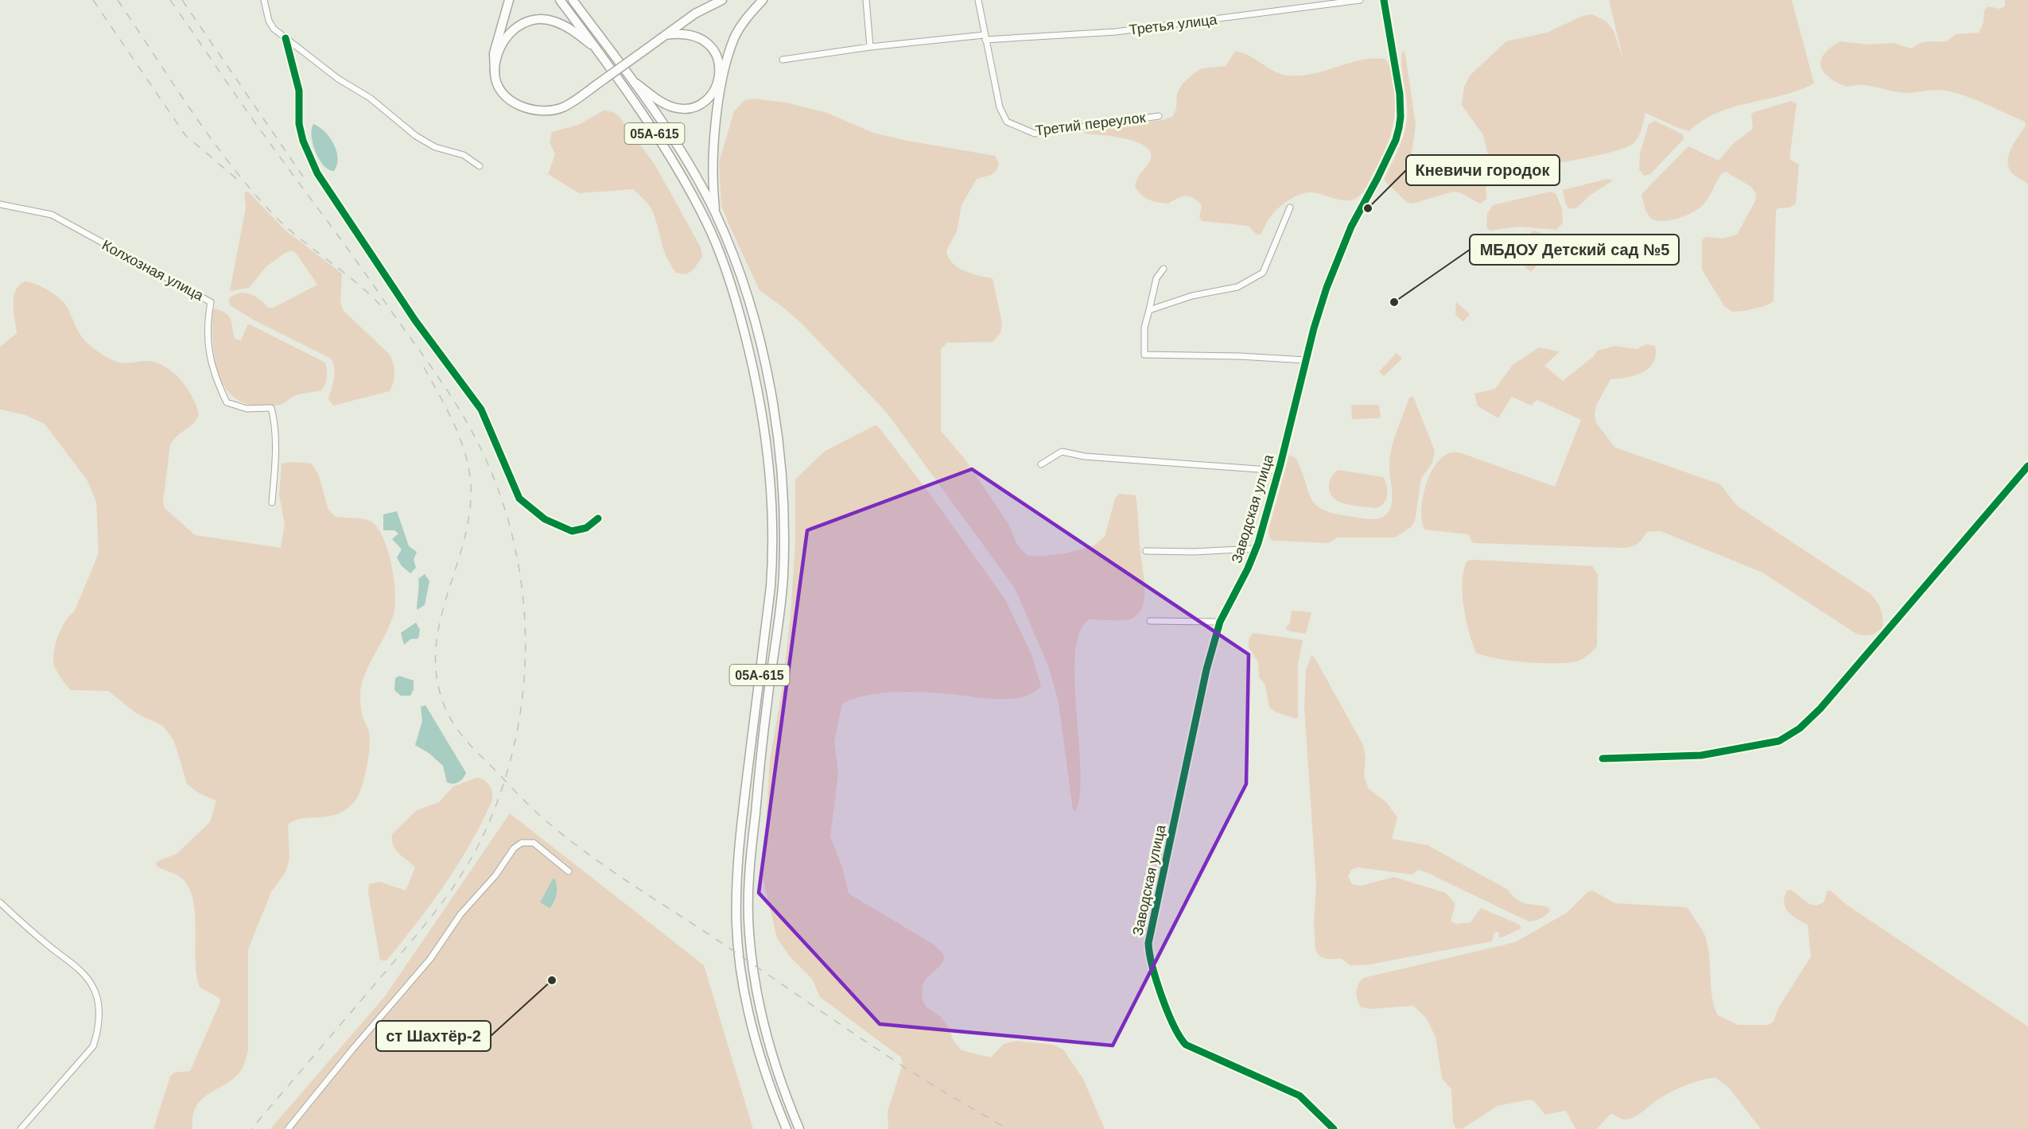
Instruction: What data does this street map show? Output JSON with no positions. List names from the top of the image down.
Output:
{
  "streets": {
    "main road": ["05А-615"],
    "street": [
      "Третья улица",
      "Третий переулок",
      "Колхозная улица",
      "Заводская улица"
    ]
  },
  "crossings": [
    ["Третья улица", "Третий переулок"]
  ],
  "places": ["Кневичи городок", "МБДОУ Детский сад №5", "ст Шахтёр-2"]
}
